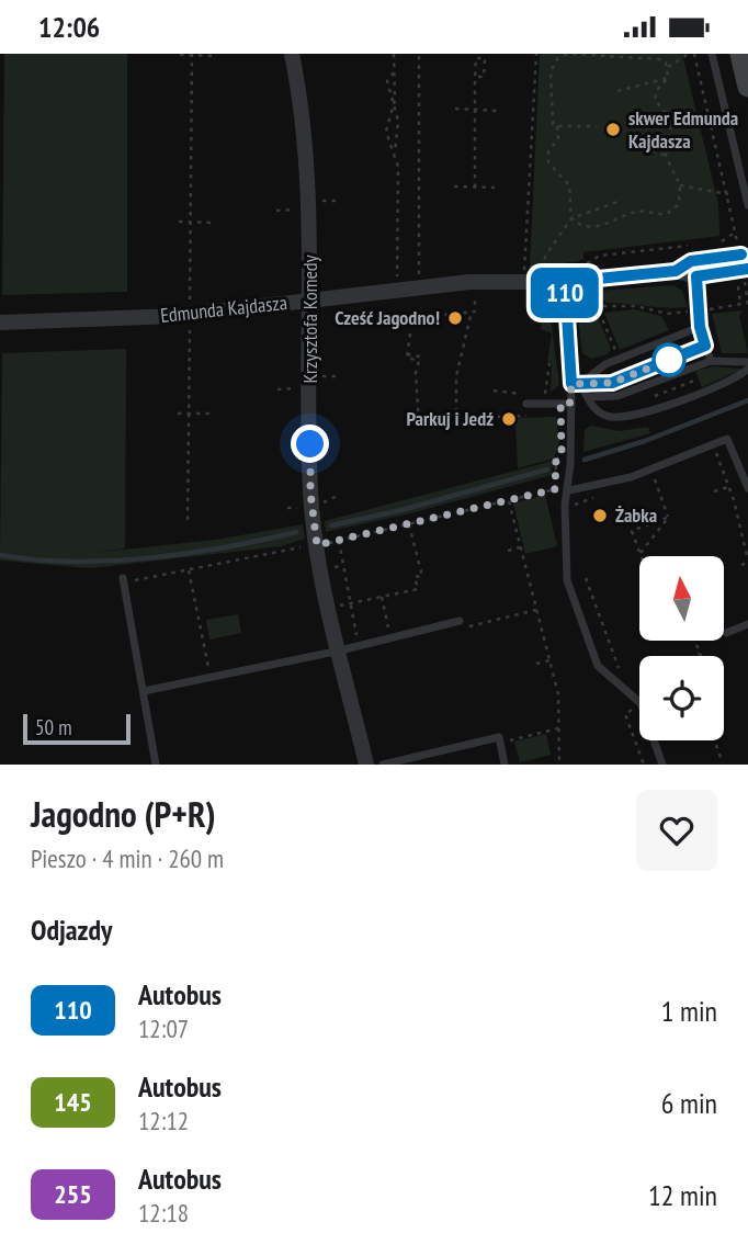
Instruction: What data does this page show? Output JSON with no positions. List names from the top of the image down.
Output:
{
  "streets": {
    "street": ["Edmunda Kajdasza", "Krzysztofa Komedy"]
  },
  "crossings": [
    ["Edmunda Kajdasza", "Krzysztofa Komedy"]
  ],
  "places": [
    "skwer Edmunda Kajdasza",
    "Cześć Jagodno!",
    "Parkuj i Jedź",
    "Żabka"
  ],
  "lines": ["bus line 110"],
  "scale_bar": "50 m",
  "north": "top",
  "page": {
    "status": "12:06",
    "on_map": "110",
    "scale": "50 m",
    "heading": [
      ["Jagodno (P+R)", "Pieszo · 4 min · 260 m"],
      "Odjazdy"
    ],
    "list": [
      {
        "mark": "110",
        "name": "Autobus",
        "note": "12:07",
        "value": "1 min"
      },
      {
        "mark": "145",
        "name": "Autobus",
        "note": "12:12",
        "value": "6 min"
      },
      {
        "mark": "255",
        "name": "Autobus",
        "note": "12:18",
        "value": "12 min"
      }
    ]
  }
}
